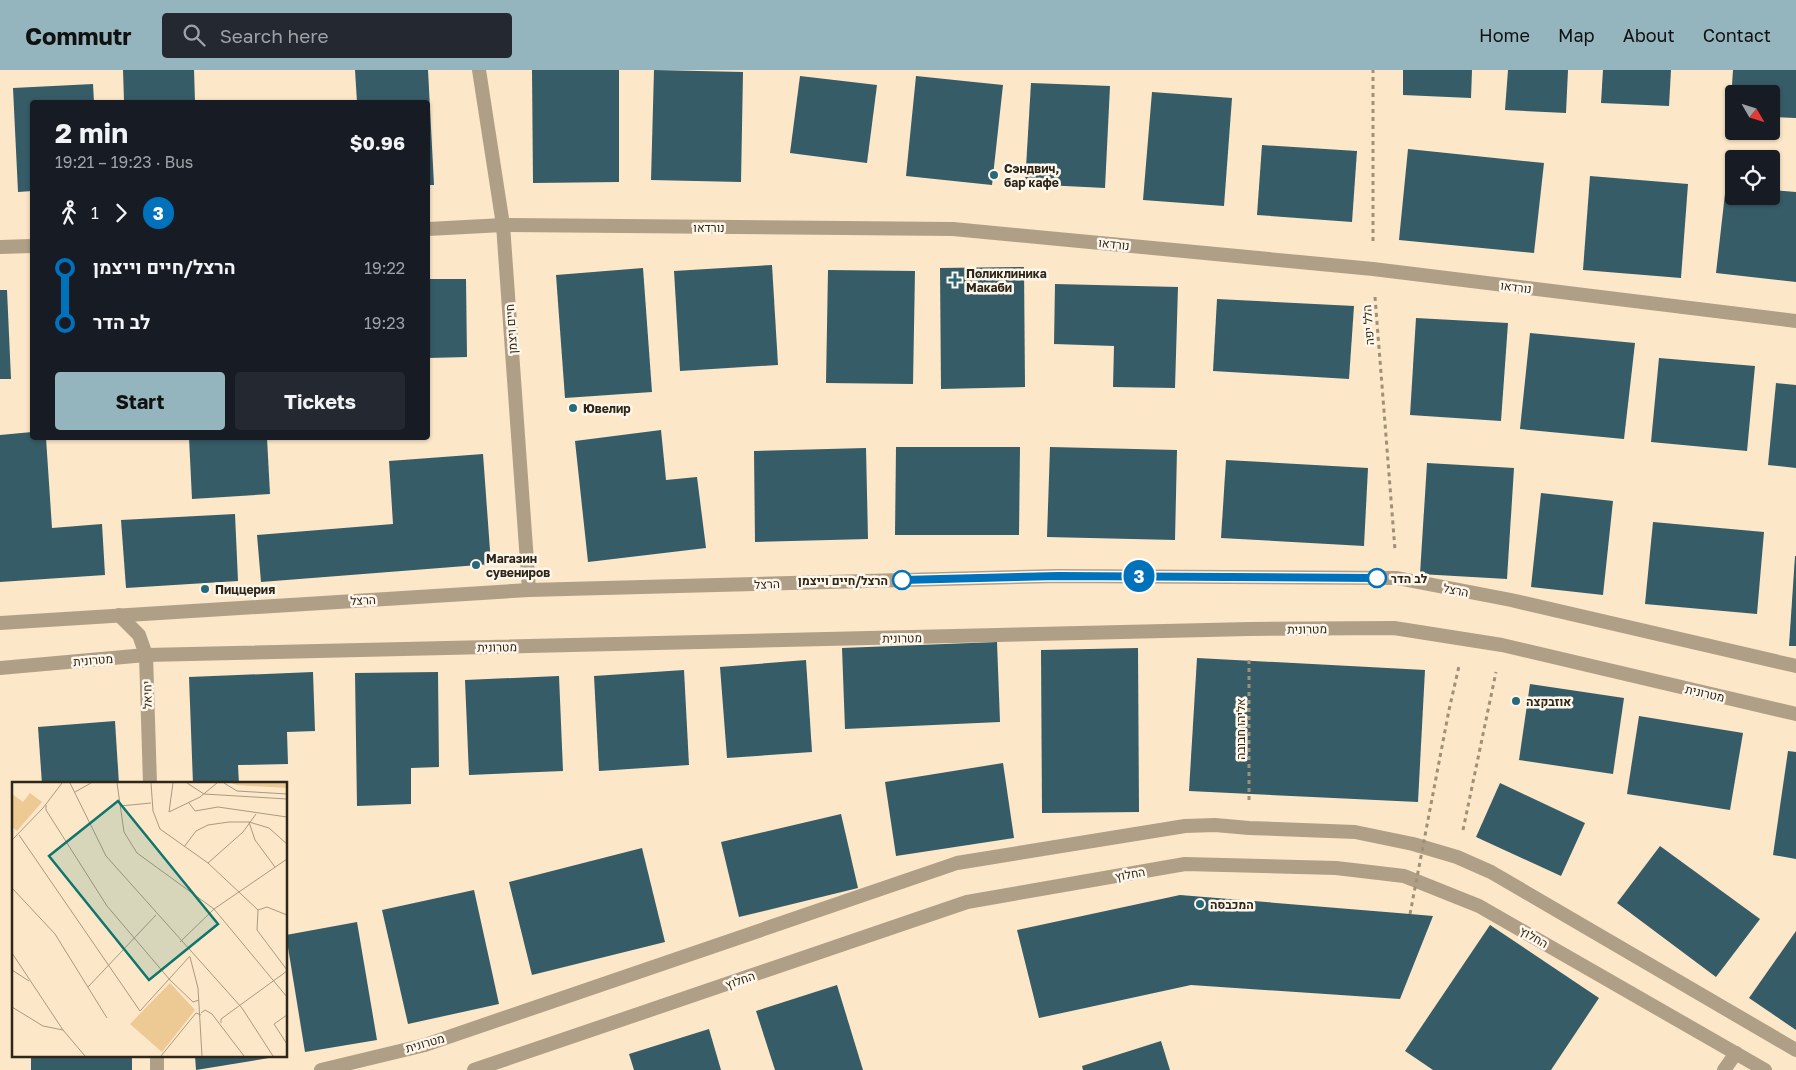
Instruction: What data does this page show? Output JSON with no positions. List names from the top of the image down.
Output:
{
  "streets": {
    "street": [
      "נורדאו",
      "חיים ויצמן",
      "הרצל",
      "מטרונית",
      "יחיאל",
      "החלוץ"
    ],
    "path": ["הלל יפה", "אליהו חבובה"]
  },
  "crossings": [
    ["נורדאו", "הלל יפה"],
    ["נורדאו", "חיים ויצמן"],
    ["הלל יפה", "הרצל"],
    ["חיים ויצמן", "הרצל"],
    ["הרצל", "יחיאל"],
    ["מטרונית", "יחיאל"],
    ["מטרונית", "אליהו חבובה"]
  ],
  "places": {
    "other": [
      "Сэндвич, бар кафе",
      "Ювелир",
      "Магазин сувениров",
      "לב הדר",
      "הרצל/חיים וייצמן",
      "Пиццерия",
      "אוזבקצה",
      "המכבסה"
    ],
    "health": ["Поликлиника Макаби"]
  },
  "lines": ["bus line 3"],
  "north": "bottom right",
  "page": {
    "header": "Commutr",
    "search": "Search here",
    "nav": [
      "Home",
      "Map",
      "About",
      "Contact"
    ],
    "on_map": "3",
    "heading": ["2 min", "19:21 – 19:23 · Bus", "$0.96"],
    "legs": ["1", "3"],
    "list": [
      {
        "name": "הרצל/חיים וייצמן",
        "value": "19:22"
      },
      {
        "name": "לב הדר",
        "value": "19:23"
      }
    ],
    "buttons": ["Start", "Tickets"]
  }
}
